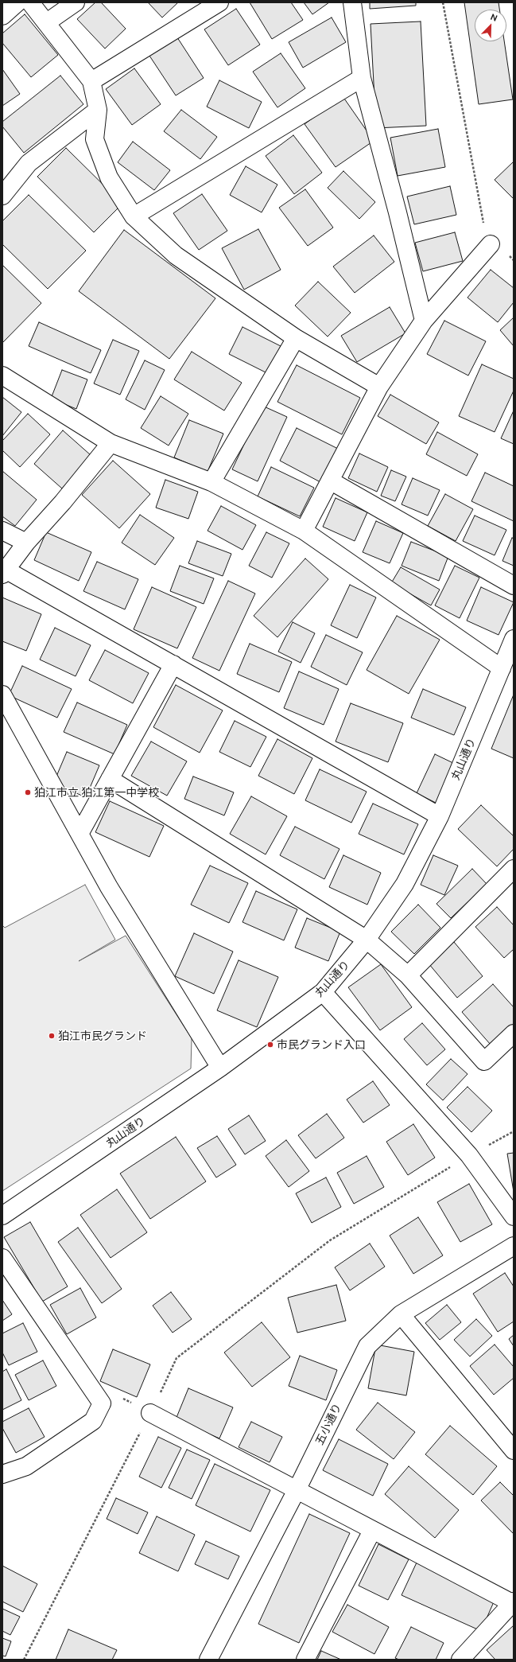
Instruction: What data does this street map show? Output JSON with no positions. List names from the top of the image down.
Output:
{
  "streets": {
    "street": ["丸山通り", "五小通り"]
  },
  "places": ["狛江市立 狛江第一中学校", "狛江市民グランド", "市民グランド入口"],
  "north": "top right"
}
